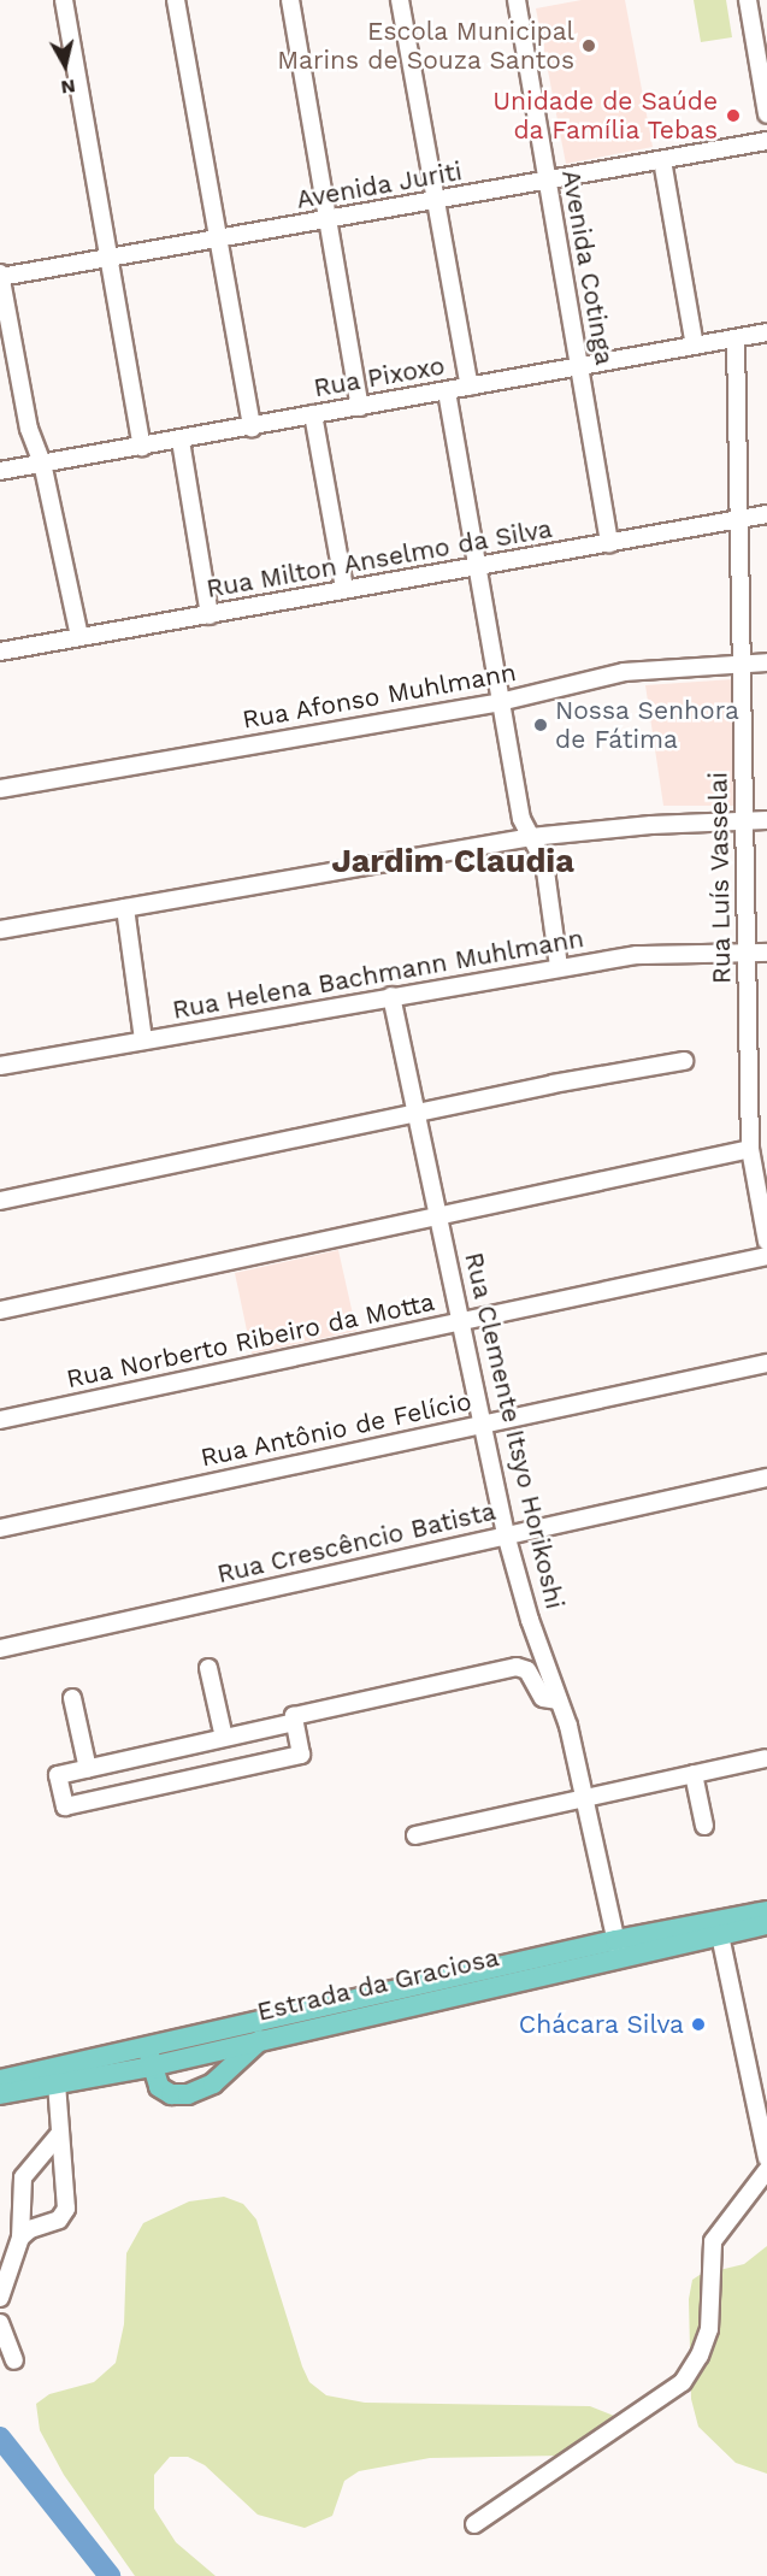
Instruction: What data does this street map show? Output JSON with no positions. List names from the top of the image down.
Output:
{
  "streets": {
    "main road": ["Estrada da Graciosa"],
    "street": [
      "Avenida Juriti",
      "Avenida Cotinga",
      "Rua Pixoxo",
      "Rua Milton Anselmo da Silva",
      "Rua Afonso Muhlmann",
      "Rua Luís Vasselai",
      "Rua Helena Bachmann Muhlmann",
      "Rua Norberto Ribeiro da Motta",
      "Rua Antônio de Felício",
      "Rua Clemente Itsyo Horikoshi",
      "Rua Crescêncio Batista"
    ]
  },
  "crossings": [
    ["Avenida Juriti", "Avenida Cotinga"],
    ["Avenida Cotinga", "Rua Pixoxo"],
    ["Avenida Cotinga", "Rua Milton Anselmo da Silva"],
    ["Rua Pixoxo", "Rua Luís Vasselai"],
    ["Rua Milton Anselmo da Silva", "Rua Luís Vasselai"],
    ["Rua Afonso Muhlmann", "Rua Luís Vasselai"],
    ["Rua Luís Vasselai", "Rua Helena Bachmann Muhlmann"],
    ["Rua Helena Bachmann Muhlmann", "Rua Clemente Itsyo Horikoshi"],
    ["Rua Norberto Ribeiro da Motta", "Rua Clemente Itsyo Horikoshi"],
    ["Rua Antônio de Felício", "Rua Clemente Itsyo Horikoshi"],
    ["Rua Clemente Itsyo Horikoshi", "Rua Crescêncio Batista"],
    ["Rua Clemente Itsyo Horikoshi", "Estrada da Graciosa"]
  ],
  "districts": ["Jardim Claudia"],
  "places": [
    "Escola Municipal Marins de Souza Santos",
    "Unidade de Saúde da Família Tebas",
    "Nossa Senhora de Fátima",
    "Chácara Silva"
  ],
  "north": "bottom"
}
